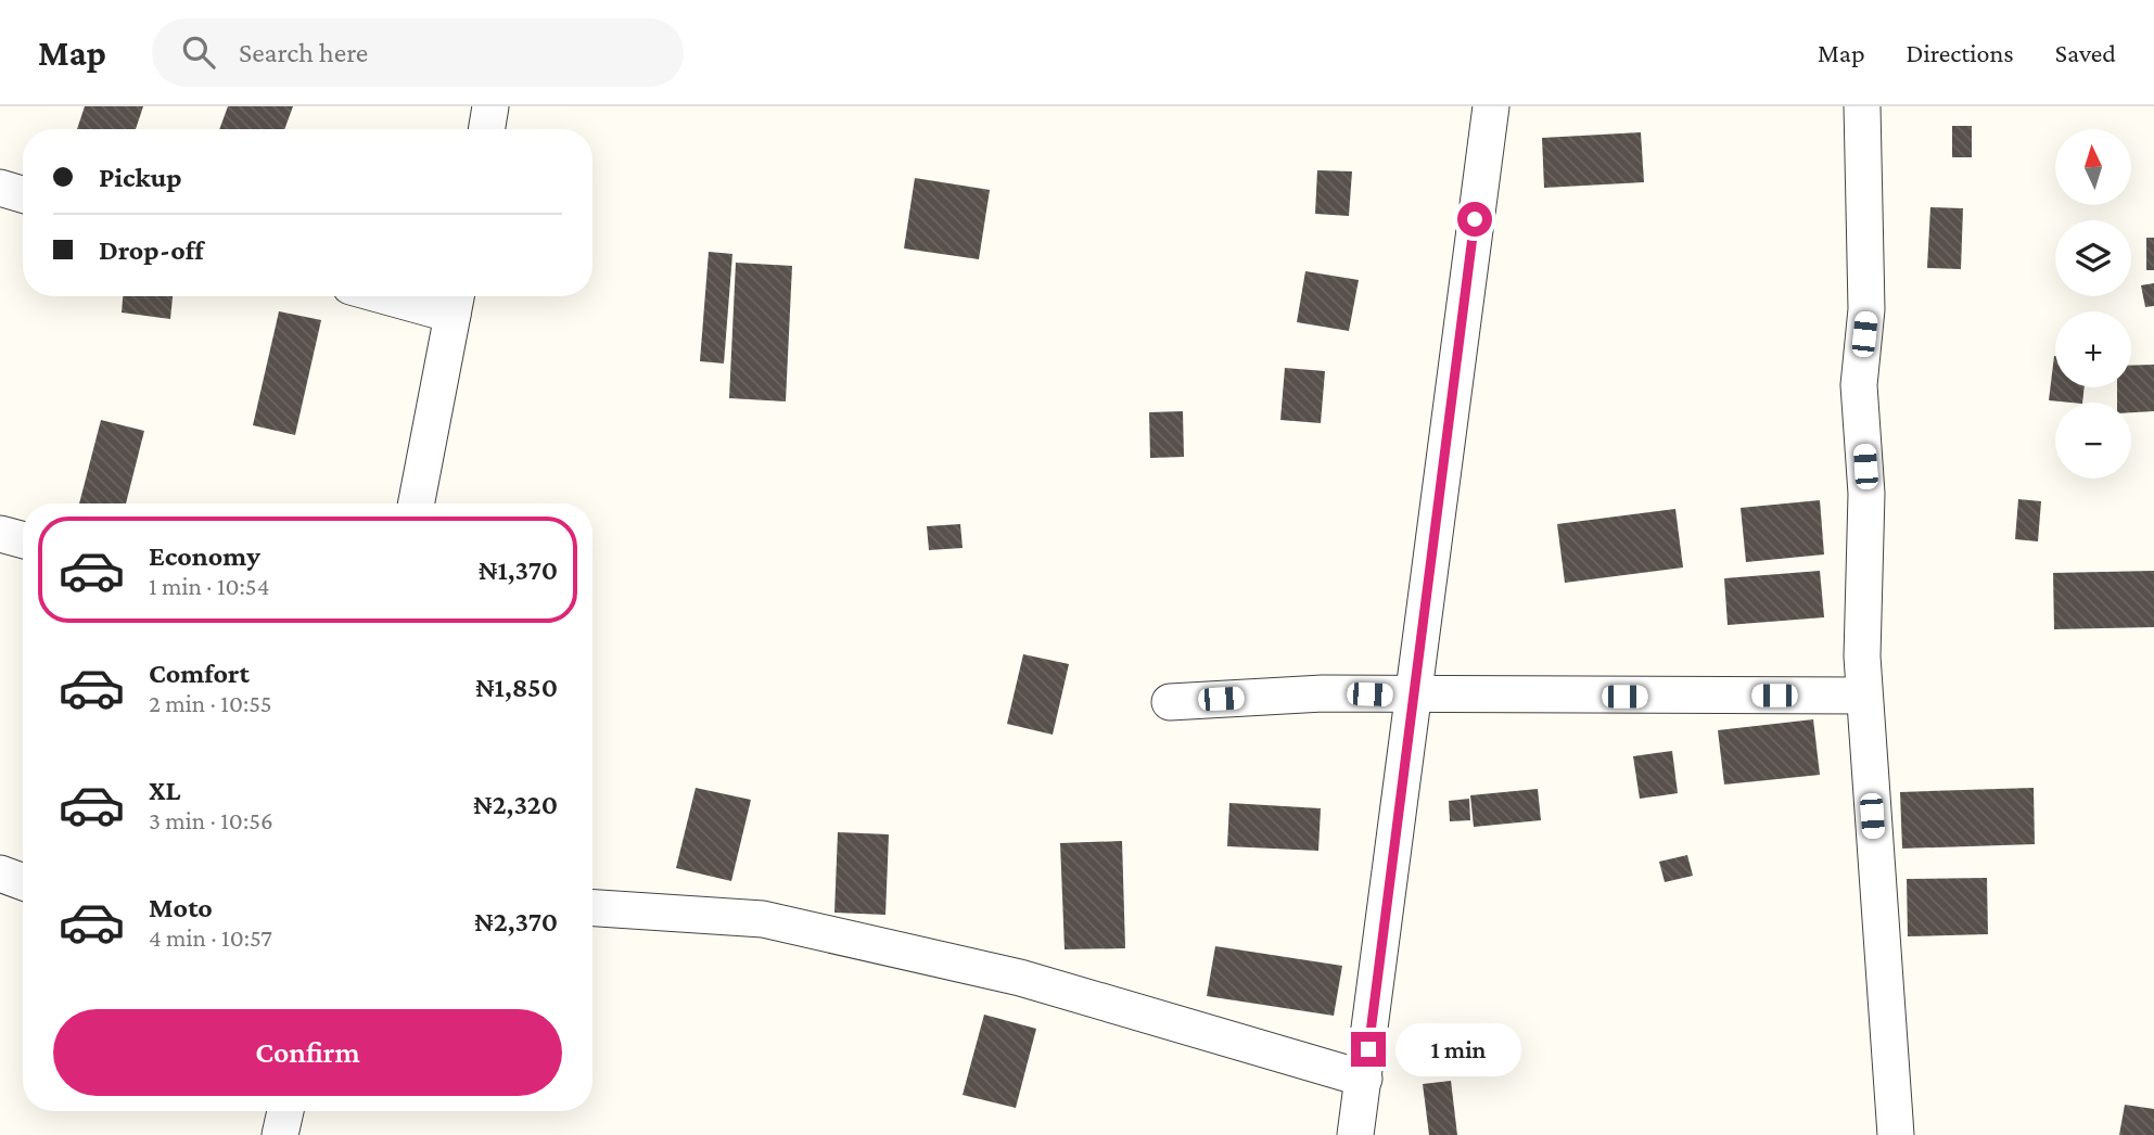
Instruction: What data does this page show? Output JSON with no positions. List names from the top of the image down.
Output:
{
  "north": "top",
  "page": {
    "header": "Map",
    "search": "Search here",
    "nav": ["Map", "Directions", "Saved"],
    "map_buttons": ["+", "−"],
    "banner": ["Pickup", "Drop-off"],
    "list": [
      {
        "name": "Economy",
        "note": "1 min · 10:54",
        "value": "₦1,370"
      },
      {
        "name": "Comfort",
        "note": "2 min · 10:55",
        "value": "₦1,850"
      },
      {
        "name": "XL",
        "note": "3 min · 10:56",
        "value": "₦2,320"
      },
      {
        "name": "Moto",
        "note": "4 min · 10:57",
        "value": "₦2,370"
      }
    ],
    "buttons": "Confirm",
    "bubble": "1 min"
  }
}
